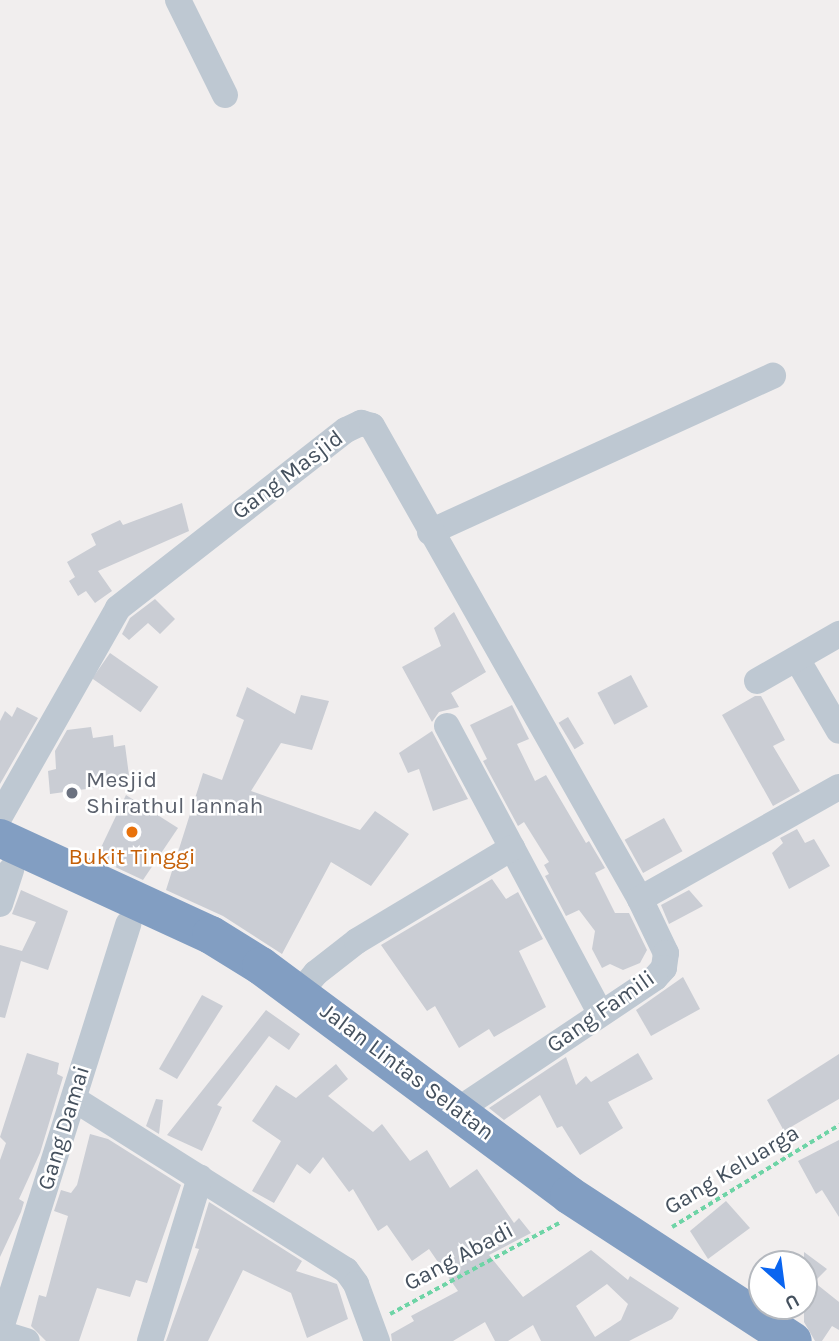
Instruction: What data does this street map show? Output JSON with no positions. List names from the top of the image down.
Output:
{
  "streets": {
    "highway": ["Jalan Lintas Selatan"],
    "street": ["Gang Masjid", "Gang Famili", "Gang Damai"],
    "path": ["Gang Keluarga", "Gang Abadi"]
  },
  "crossings": [
    ["Gang Masjid", "Gang Famili"],
    ["Gang Famili", "Jalan Lintas Selatan"],
    ["Jalan Lintas Selatan", "Gang Damai"],
    ["Jalan Lintas Selatan", "Gang Keluarga"],
    ["Jalan Lintas Selatan", "Gang Abadi"]
  ],
  "places": ["Mesjid Shirathul Iannah", "Bukit Tinggi"],
  "north": "bottom right"
}
